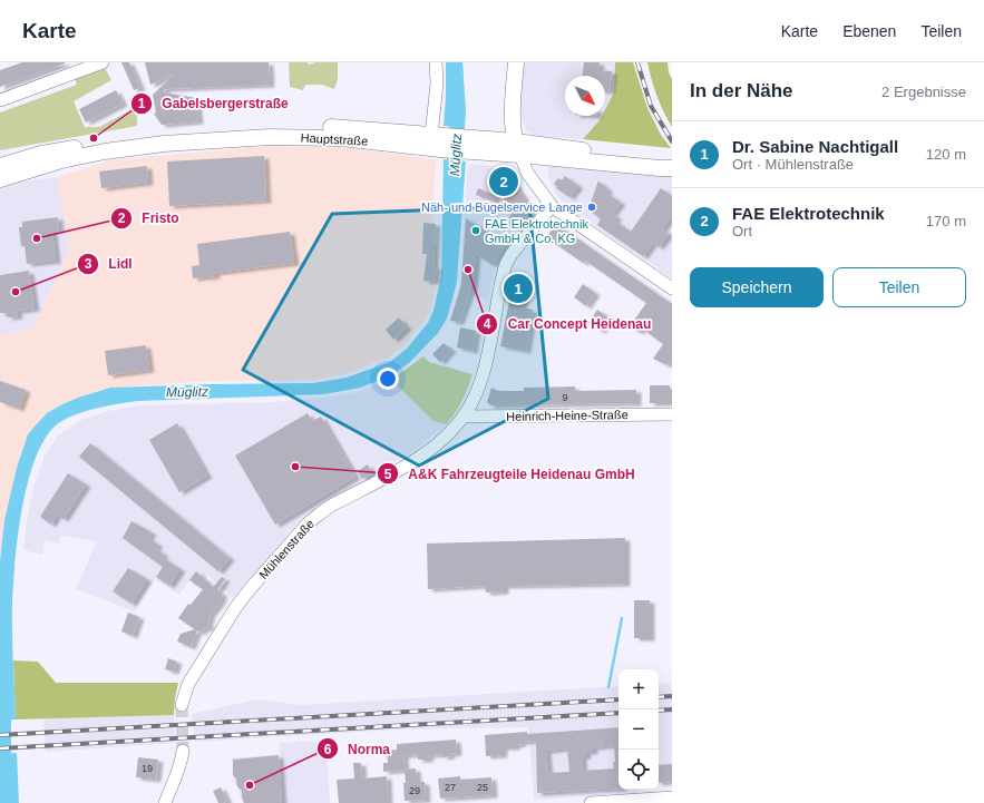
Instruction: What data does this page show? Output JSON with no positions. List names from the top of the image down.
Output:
{
  "streets": {
    "main road": ["Hauptstraße"],
    "street": ["Heinrich-Heine-Straße", "Mühlenstraße"]
  },
  "crossings": [
    ["Heinrich-Heine-Straße", "Mühlenstraße"]
  ],
  "water": ["Müglitz"],
  "places": [
    "Gabelsbergerstraße",
    "Näh- und Bügelservice Lange",
    "FAE Elektrotechnik GmbH & Co. KG",
    "Fristo",
    "Car Concept Heidenau",
    "Lidl",
    "A&K Fahrzeugteile Heidenau GmbH",
    "Norma"
  ],
  "house_numbers": [
    "9",
    "19",
    "27",
    "25",
    "29"
  ],
  "north": "bottom right",
  "page": {
    "header": "Karte",
    "nav": ["Karte", "Ebenen", "Teilen"],
    "heading": ["In der Nähe", "2 Ergebnisse"],
    "list": [
      {
        "mark": "1",
        "name": "Dr. Sabine Nachtigall",
        "note": "Ort · Mühlenstraße",
        "value": "120 m"
      },
      {
        "mark": "2",
        "name": "FAE Elektrotechnik",
        "note": "Ort",
        "value": "170 m"
      }
    ],
    "pins": ["2", "1"],
    "buttons": ["Speichern", "Teilen"],
    "map_buttons": ["+", "−"]
  }
}
